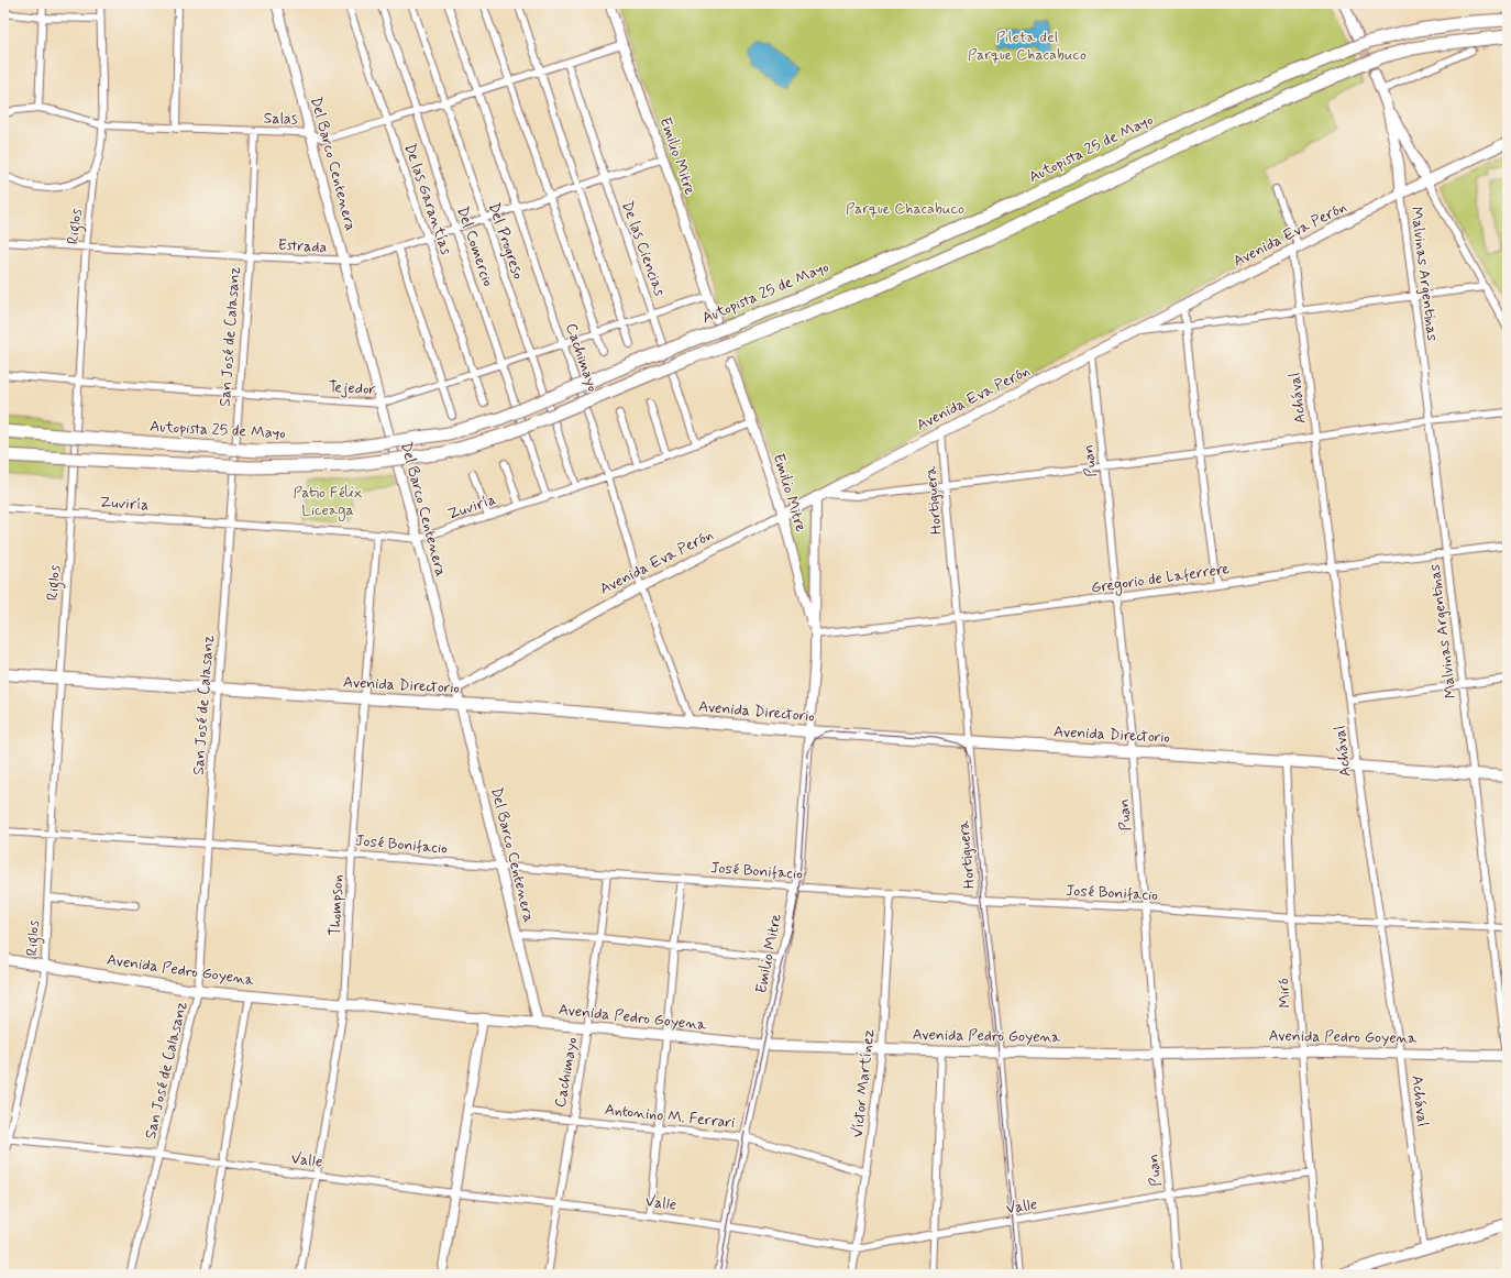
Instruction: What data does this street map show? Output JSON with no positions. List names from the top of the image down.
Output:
{
  "streets": {
    "highway": ["Autopista 25 de Mayo"],
    "main road": ["Avenida Eva Perón", "Avenida Directorio", "Avenida Pedro Goyena"],
    "street": [
      "Salas",
      "Emilio Mitre",
      "Del Barco Centenera",
      "De las Garantías",
      "Riglos",
      "Del Progreso",
      "Estrada",
      "Del Comercio",
      "De las Ciencias",
      "Malvinas Argentinas",
      "San José de Calasanz",
      "Cachimayo",
      "Tejedor",
      "Achával",
      "Puan",
      "Hortiguera",
      "Zuviría",
      "Gregorio de Laferrere",
      "José Bonifacio",
      "Thompson",
      "Miró",
      "Víctor Martínez",
      "Antonino M. Ferrari",
      "Valle"
    ]
  },
  "crossings": [
    ["Salas", "Emilio Mitre"],
    ["Salas", "Del Barco Centenera"],
    ["Salas", "De las Garantías"],
    ["Salas", "Riglos"],
    ["Salas", "Del Progreso"],
    ["Salas", "Del Comercio"],
    ["Salas", "De las Ciencias"],
    ["Salas", "San José de Calasanz"],
    ["Salas", "Cachimayo"],
    ["Emilio Mitre", "Avenida Eva Perón"],
    ["Emilio Mitre", "Estrada"],
    ["Emilio Mitre", "Tejedor"],
    ["Emilio Mitre", "Zuviría"],
    ["Emilio Mitre", "Gregorio de Laferrere"],
    ["Emilio Mitre", "Avenida Directorio"],
    ["Emilio Mitre", "José Bonifacio"],
    ["Emilio Mitre", "Avenida Pedro Goyena"],
    ["Emilio Mitre", "Antonino M. Ferrari"],
    ["Emilio Mitre", "Valle"],
    ["Del Barco Centenera", "Avenida Eva Perón"],
    ["Del Barco Centenera", "Estrada"],
    ["Del Barco Centenera", "Tejedor"],
    ["Del Barco Centenera", "Zuviría"],
    ["Del Barco Centenera", "Avenida Directorio"],
    ["Del Barco Centenera", "José Bonifacio"],
    ["Del Barco Centenera", "Avenida Pedro Goyena"],
    ["De las Garantías", "Estrada"],
    ["De las Garantías", "Tejedor"],
    ["Riglos", "Estrada"],
    ["Riglos", "Tejedor"],
    ["Riglos", "Zuviría"],
    ["Riglos", "Avenida Directorio"],
    ["Riglos", "José Bonifacio"],
    ["Riglos", "Avenida Pedro Goyena"],
    ["Riglos", "Valle"],
    ["Avenida Eva Perón", "Malvinas Argentinas"],
    ["Avenida Eva Perón", "Cachimayo"],
    ["Avenida Eva Perón", "Achával"],
    ["Avenida Eva Perón", "Puan"],
    ["Avenida Eva Perón", "Hortiguera"],
    ["Del Progreso", "Estrada"],
    ["Del Progreso", "Tejedor"],
    ["Del Progreso", "Zuviría"],
    ["Estrada", "Del Comercio"],
    ["Estrada", "De las Ciencias"],
    ["Estrada", "San José de Calasanz"],
    ["Estrada", "Cachimayo"],
    ["Del Comercio", "Tejedor"],
    ["Del Comercio", "Zuviría"],
    ["De las Ciencias", "Tejedor"],
    ["De las Ciencias", "Zuviría"],
    ["Malvinas Argentinas", "Gregorio de Laferrere"],
    ["Malvinas Argentinas", "Avenida Directorio"],
    ["Malvinas Argentinas", "José Bonifacio"],
    ["Malvinas Argentinas", "Avenida Pedro Goyena"],
    ["San José de Calasanz", "Tejedor"],
    ["San José de Calasanz", "Zuviría"],
    ["San José de Calasanz", "Avenida Directorio"],
    ["San José de Calasanz", "José Bonifacio"],
    ["San José de Calasanz", "Avenida Pedro Goyena"],
    ["San José de Calasanz", "Valle"],
    ["Cachimayo", "Tejedor"],
    ["Cachimayo", "Zuviría"],
    ["Cachimayo", "Avenida Directorio"],
    ["Cachimayo", "José Bonifacio"],
    ["Cachimayo", "Avenida Pedro Goyena"],
    ["Cachimayo", "Antonino M. Ferrari"],
    ["Cachimayo", "Valle"],
    ["Achával", "Gregorio de Laferrere"],
    ["Achával", "Avenida Directorio"],
    ["Achával", "José Bonifacio"],
    ["Achával", "Avenida Pedro Goyena"],
    ["Puan", "Gregorio de Laferrere"],
    ["Puan", "Avenida Directorio"],
    ["Puan", "José Bonifacio"],
    ["Puan", "Avenida Pedro Goyena"],
    ["Puan", "Valle"],
    ["Hortiguera", "Gregorio de Laferrere"],
    ["Hortiguera", "Avenida Directorio"],
    ["Hortiguera", "José Bonifacio"],
    ["Hortiguera", "Avenida Pedro Goyena"],
    ["Hortiguera", "Valle"],
    ["Zuviría", "Thompson"],
    ["Avenida Directorio", "Thompson"],
    ["Avenida Directorio", "Miró"],
    ["José Bonifacio", "Thompson"],
    ["José Bonifacio", "Miró"],
    ["José Bonifacio", "Víctor Martínez"],
    ["Thompson", "Avenida Pedro Goyena"],
    ["Thompson", "Valle"],
    ["Avenida Pedro Goyena", "Miró"],
    ["Avenida Pedro Goyena", "Víctor Martínez"],
    ["Miró", "Valle"],
    ["Víctor Martínez", "Antonino M. Ferrari"],
    ["Víctor Martínez", "Valle"]
  ],
  "parks": ["Pileta del Parque Chacabuco", "Parque Chacabuco", "Patio Félix Liceaga"]
}
